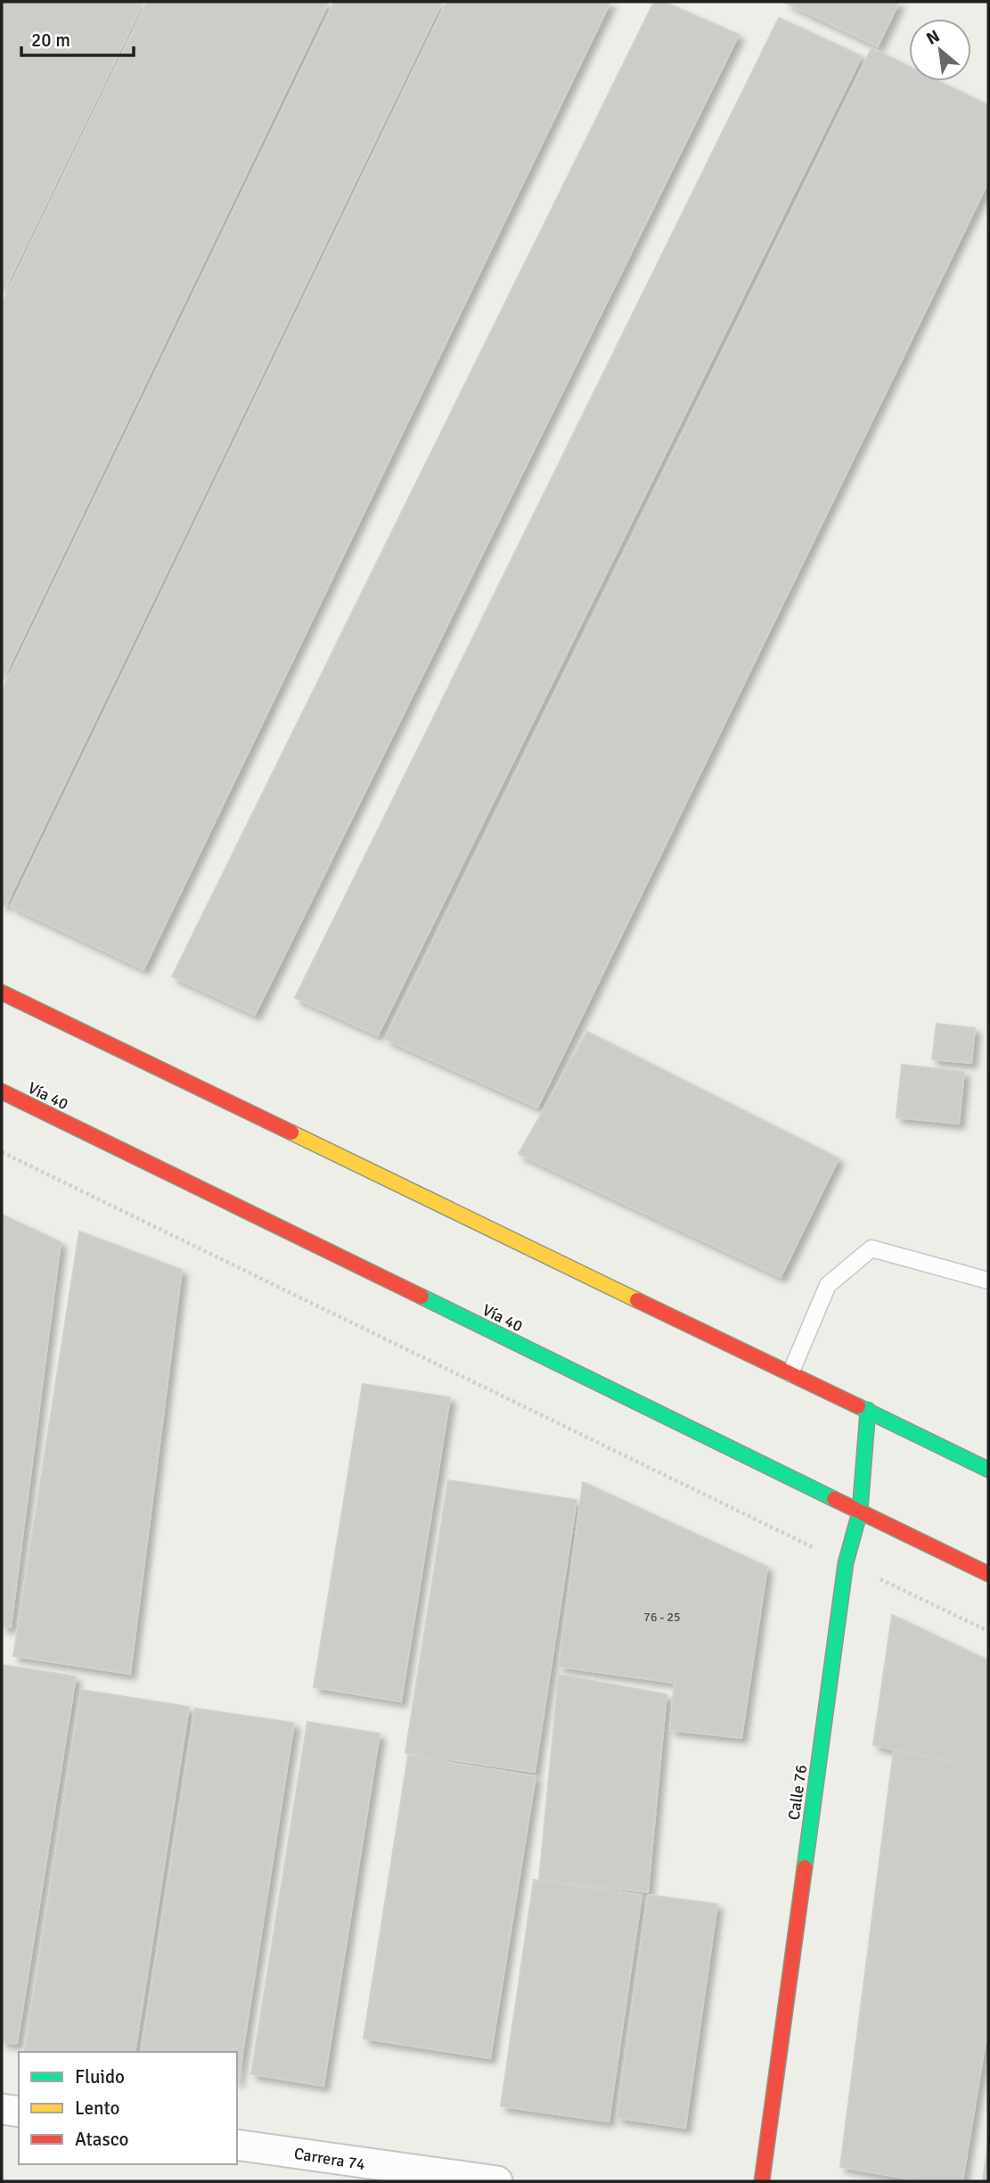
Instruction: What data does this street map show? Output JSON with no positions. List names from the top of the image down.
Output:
{
  "streets": {
    "main road": ["Vía 40", "Calle 76"],
    "street": ["Carrera 74"]
  },
  "crossings": [
    ["Vía 40", "Calle 76"]
  ],
  "house_numbers": ["76 - 25"],
  "legend": ["Fluido", "Lento", "Atasco"],
  "scale_bar": "20 m",
  "north": "top left"
}
